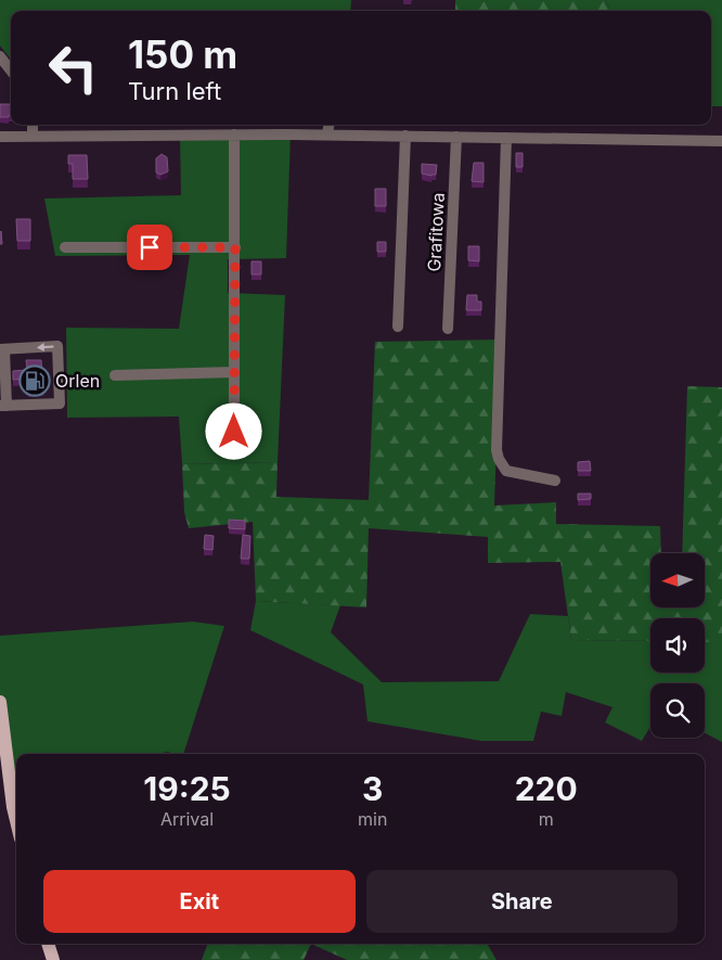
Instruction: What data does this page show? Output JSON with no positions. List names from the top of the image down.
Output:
{
  "streets": {
    "street": ["Grafitowa"]
  },
  "places": {
    "fuel station": ["Orlen"]
  },
  "north": "left",
  "page": {
    "turn": ["150 m", "Turn left"],
    "eta": [
      "19:25",
      "Arrival",
      "3",
      "min",
      "220",
      "m"
    ],
    "buttons": ["Exit", "Share"]
  }
}
